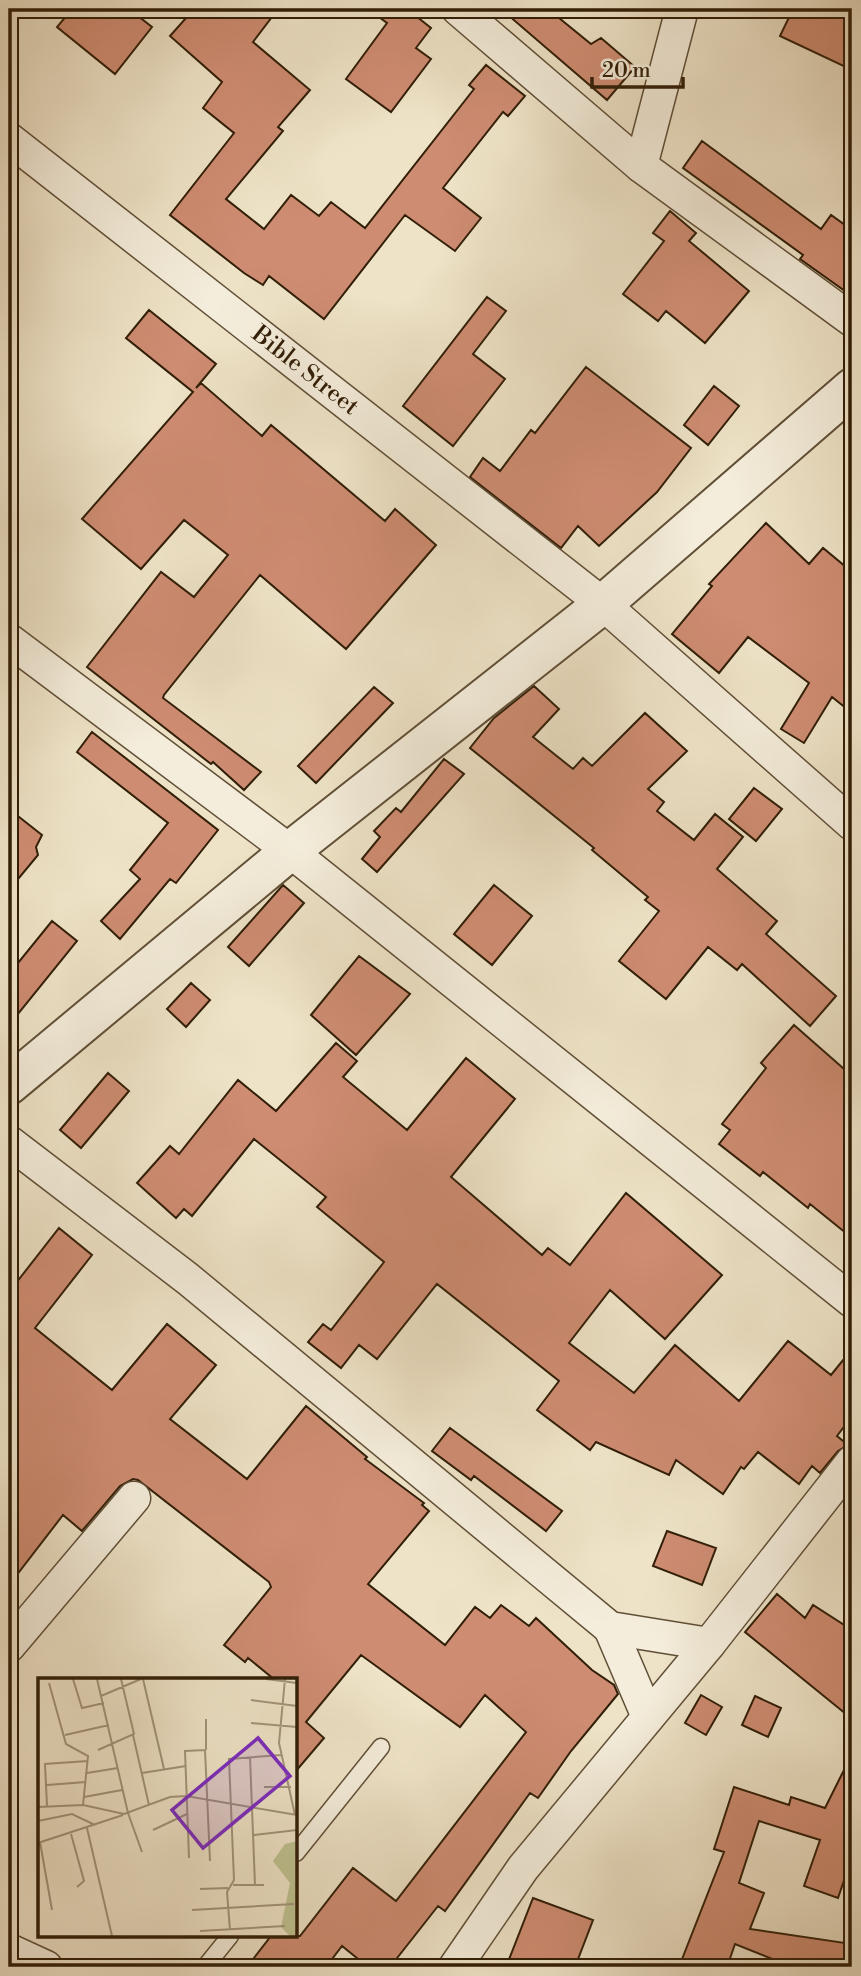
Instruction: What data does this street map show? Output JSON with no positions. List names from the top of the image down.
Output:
{
  "streets": {
    "street": ["Bible Street"]
  },
  "scale_bar": "20 m"
}
